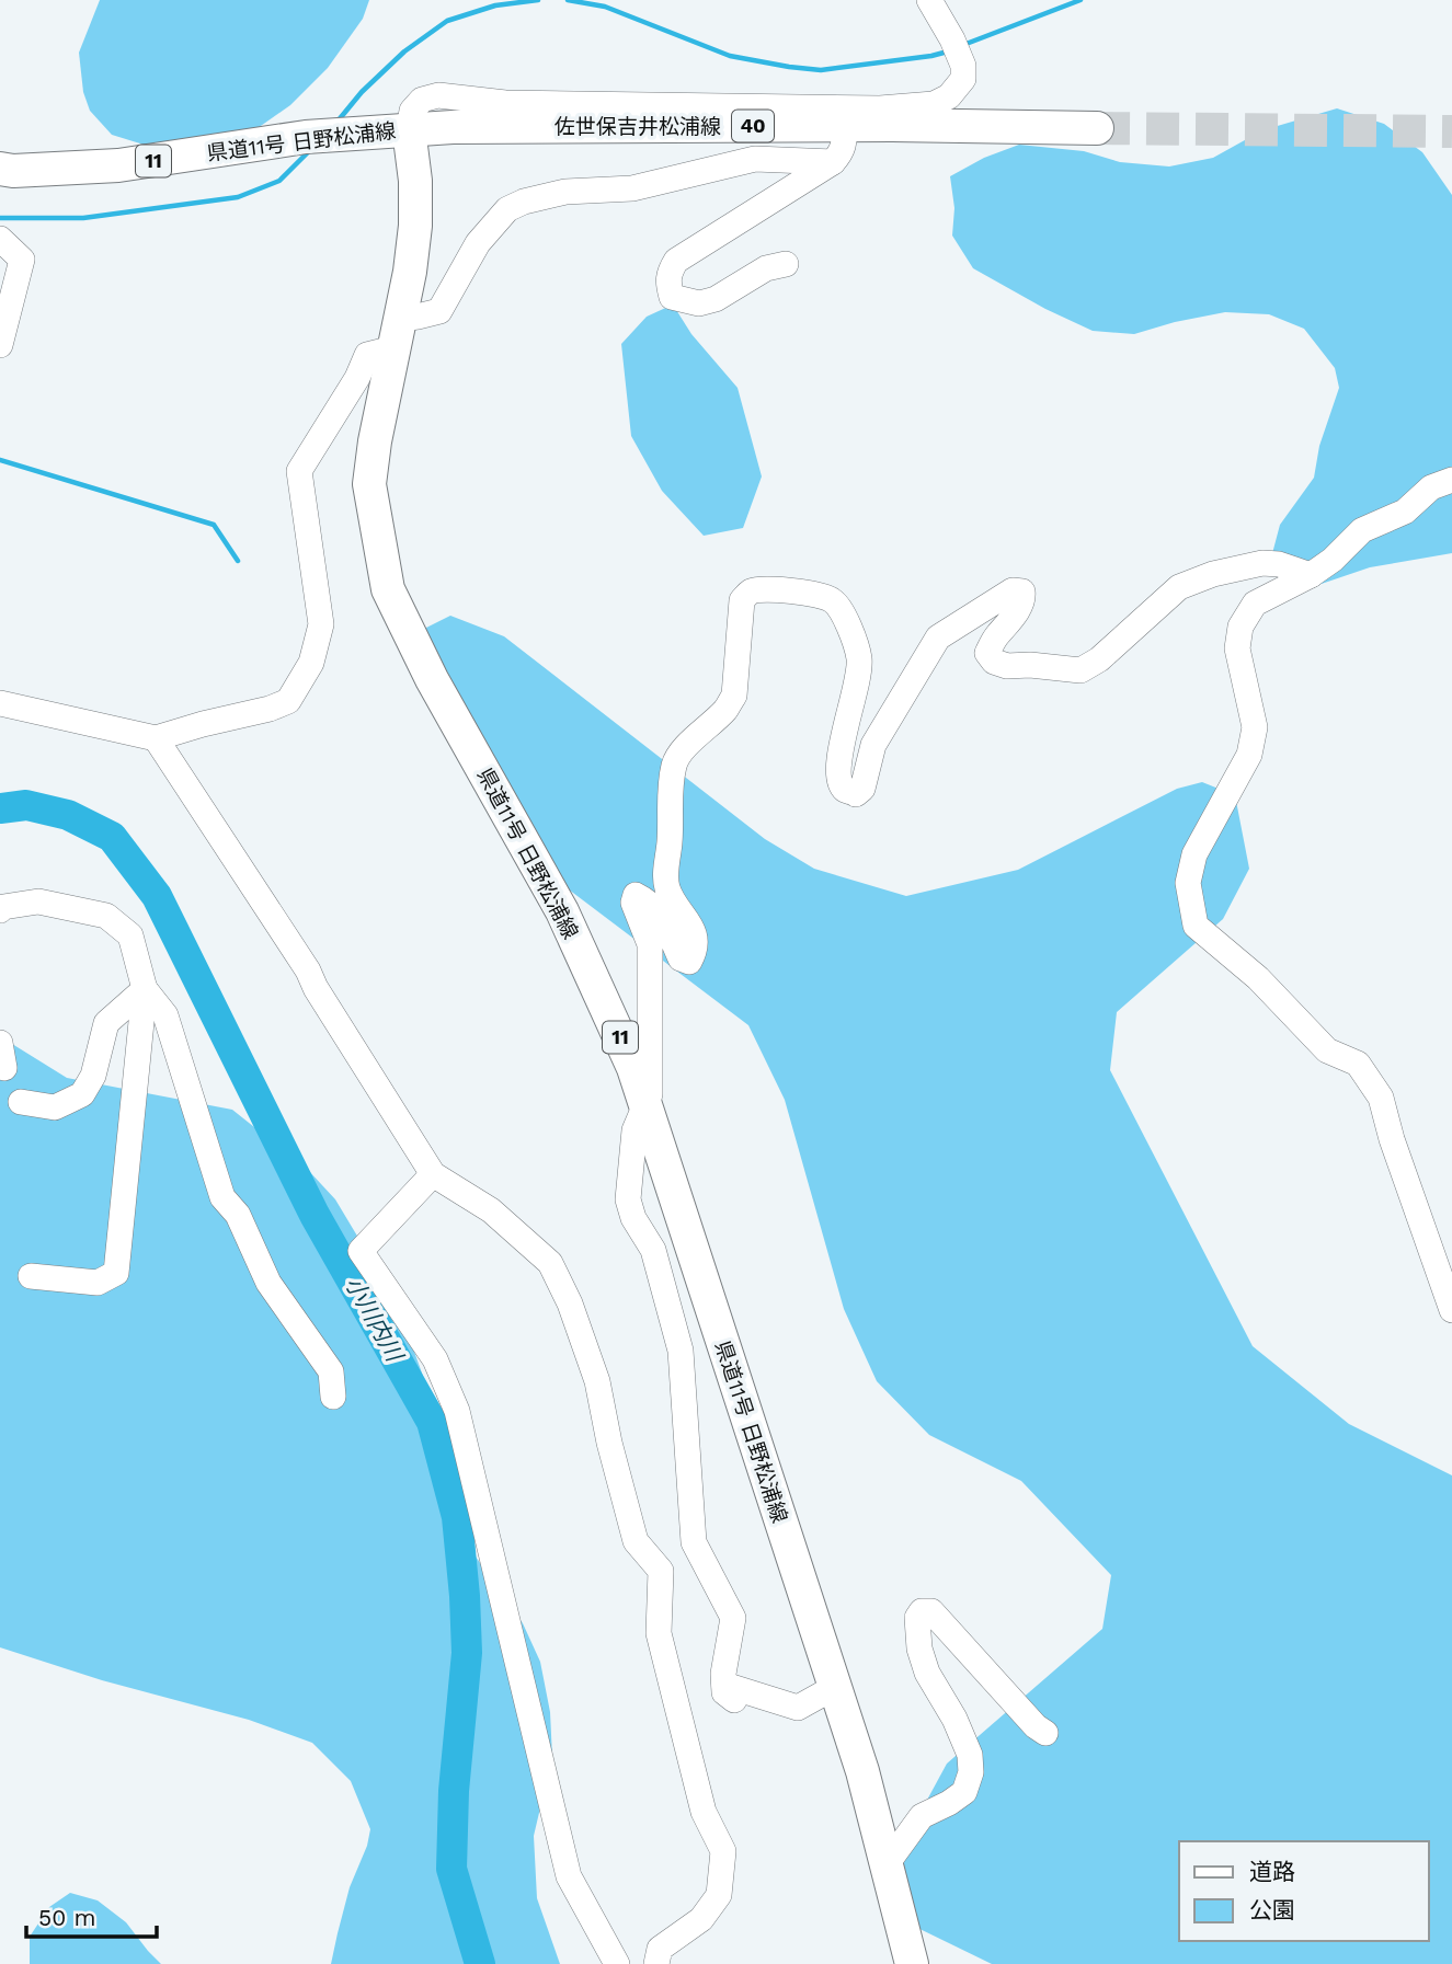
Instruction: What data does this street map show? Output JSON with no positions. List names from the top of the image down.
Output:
{
  "streets": {
    "main road": [
      "佐世保吉井松浦線",
      "40",
      "県道11号 日野松浦線",
      "11"
    ]
  },
  "crossings": [
    ["佐世保吉井松浦線", "県道11号 日野松浦線"]
  ],
  "water": ["小川内川"],
  "legend": ["道路", "公園"],
  "scale_bar": "50 m"
}
